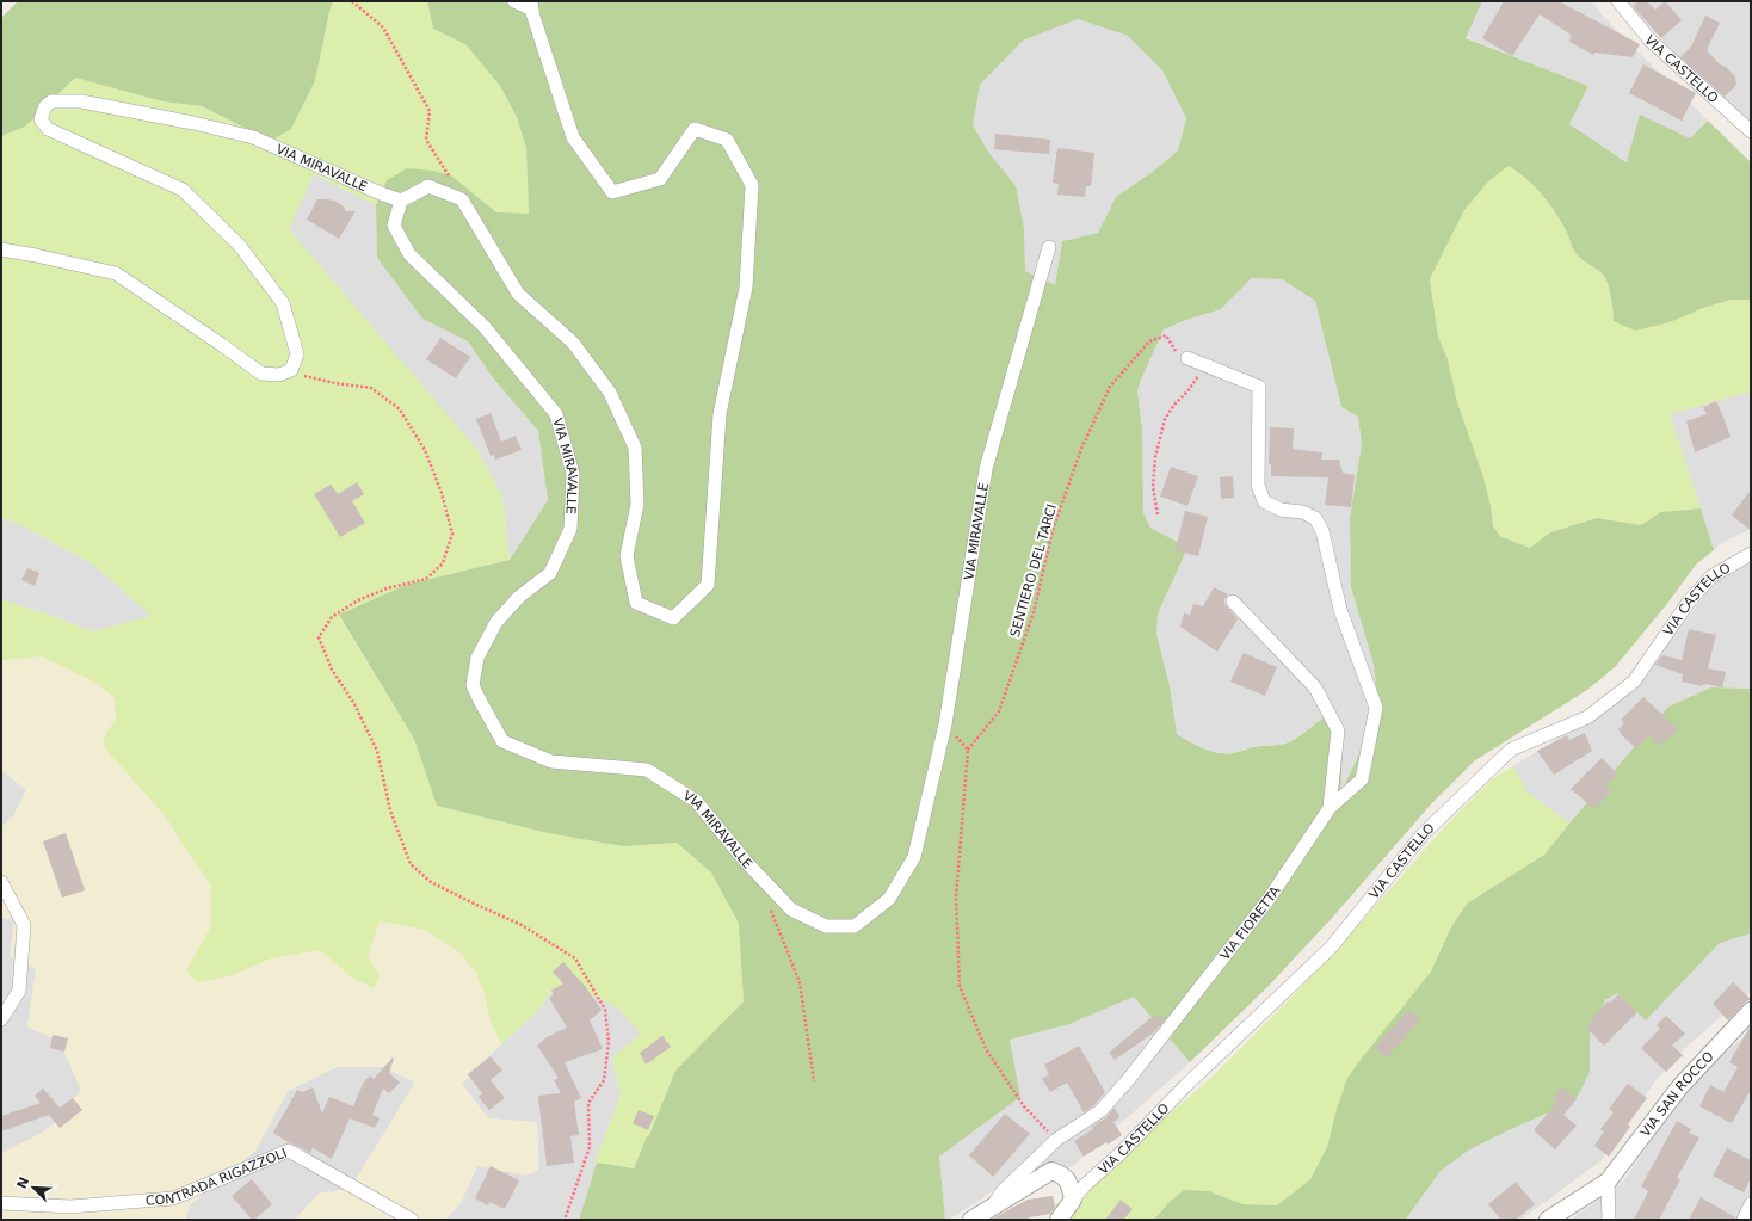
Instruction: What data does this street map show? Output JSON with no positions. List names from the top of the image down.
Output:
{
  "streets": {
    "street": [
      "VIA CASTELLO",
      "VIA MIRAVALLE",
      "VIA FIORETTA",
      "VIA SAN ROCCO",
      "CONTRADA RIGAZZOLI"
    ],
    "path": ["SENTIERO DEL TARCI"]
  },
  "north": "top left"
}
